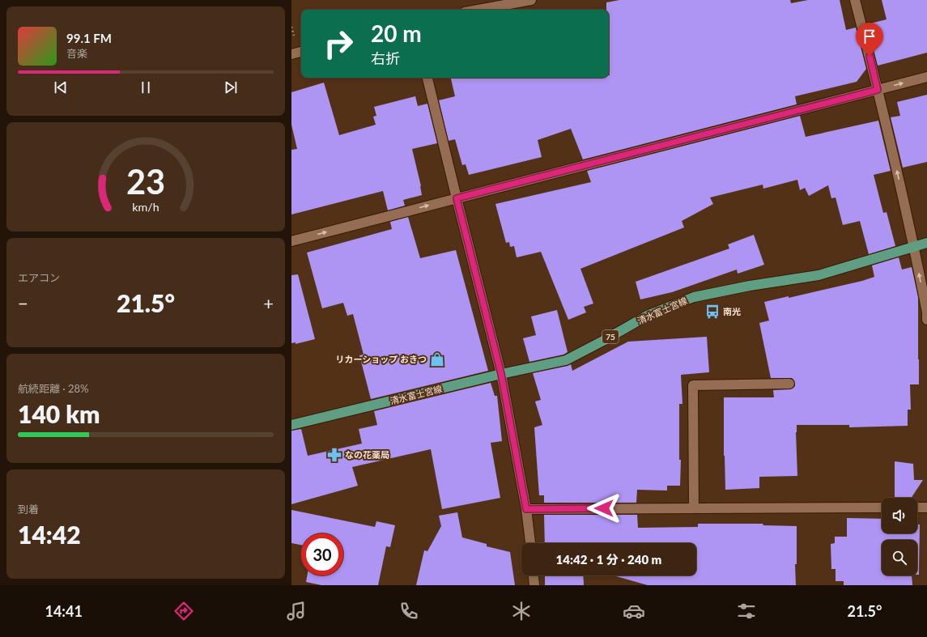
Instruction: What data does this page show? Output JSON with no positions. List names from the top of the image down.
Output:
{
  "streets": {
    "main road": ["清水富士宮線", "75"]
  },
  "places": {
    "bus stop": ["南光"],
    "shop": ["リカーショップ おきつ"],
    "pharmacy": ["なの花薬局"]
  },
  "page": {
    "turn": ["20 m", "右折"],
    "song": ["99.1 FM", "音楽"],
    "tile": [
      "エアコン",
      ["航続距離 · 28%", "140 km"],
      ["到着", "14:42"]
    ],
    "heat": ["−", "21.5°", "+"],
    "limit": "30",
    "trip": "14:42 · 1 分 · 240 m",
    "tabs": ["14:41", "21.5°"],
    "gauge": ["23", "km/h"]
  }
}
